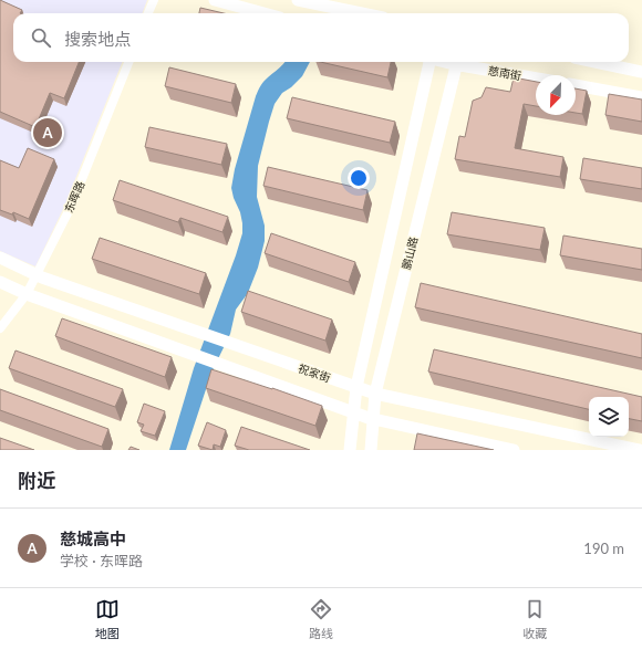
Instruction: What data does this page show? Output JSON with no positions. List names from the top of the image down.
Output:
{
  "streets": {
    "street": [
      "慈南街",
      "东晖路",
      "鹏山路",
      "祝家街"
    ]
  },
  "crossings": [
    ["东晖路", "祝家街"],
    ["鹏山路", "祝家街"]
  ],
  "north": "bottom left",
  "page": {
    "search": "搜索地点",
    "pins": "A",
    "heading": "附近",
    "list": [
      {
        "mark": "A",
        "name": "慈城高中",
        "note": "学校 · 东晖路",
        "value": "190 m"
      }
    ],
    "nav": ["地图", "路线", "收藏"]
  }
}
